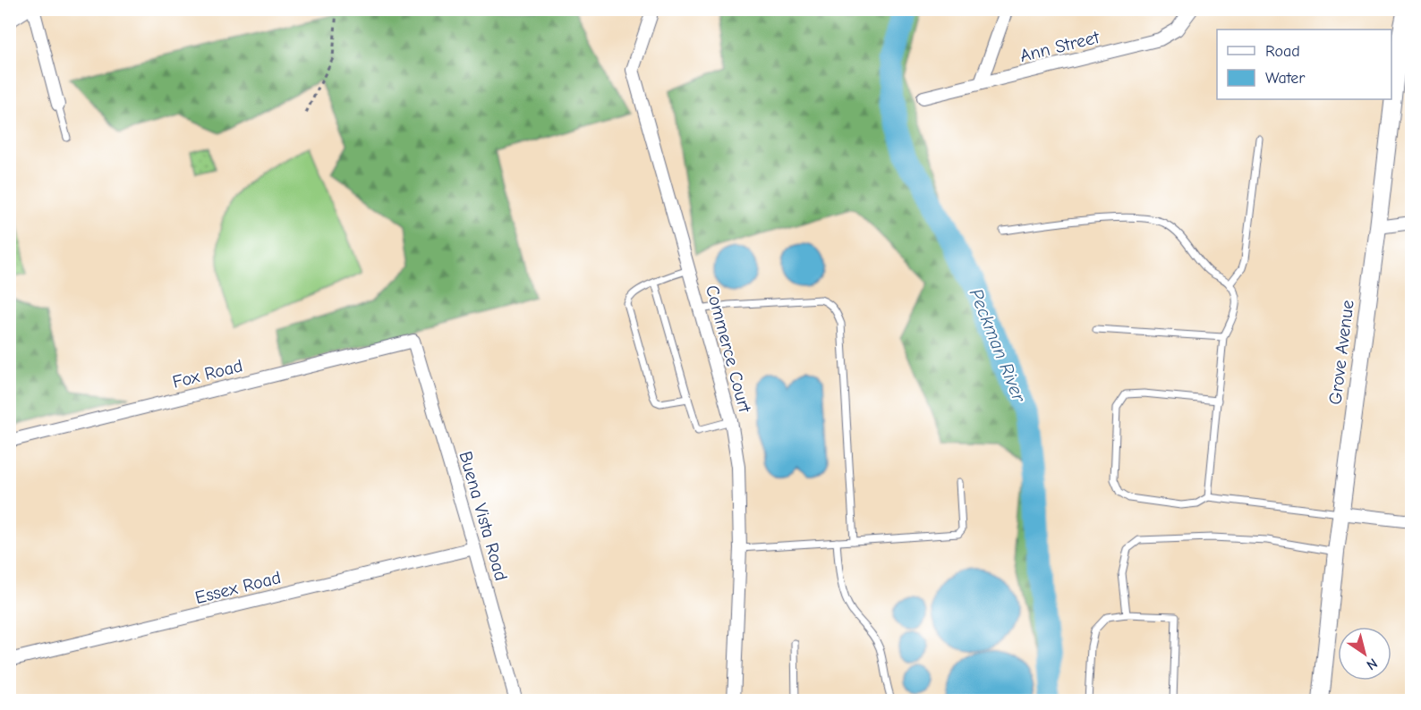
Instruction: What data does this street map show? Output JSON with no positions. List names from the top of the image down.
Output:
{
  "streets": {
    "street": [
      "Ann Street",
      "Commerce Court",
      "Grove Avenue",
      "Fox Road",
      "Buena Vista Road",
      "Essex Road"
    ]
  },
  "crossings": [
    ["Fox Road", "Buena Vista Road"],
    ["Buena Vista Road", "Essex Road"]
  ],
  "water": ["Peckman River"],
  "legend": ["Road", "Water"],
  "north": "bottom right"
}
